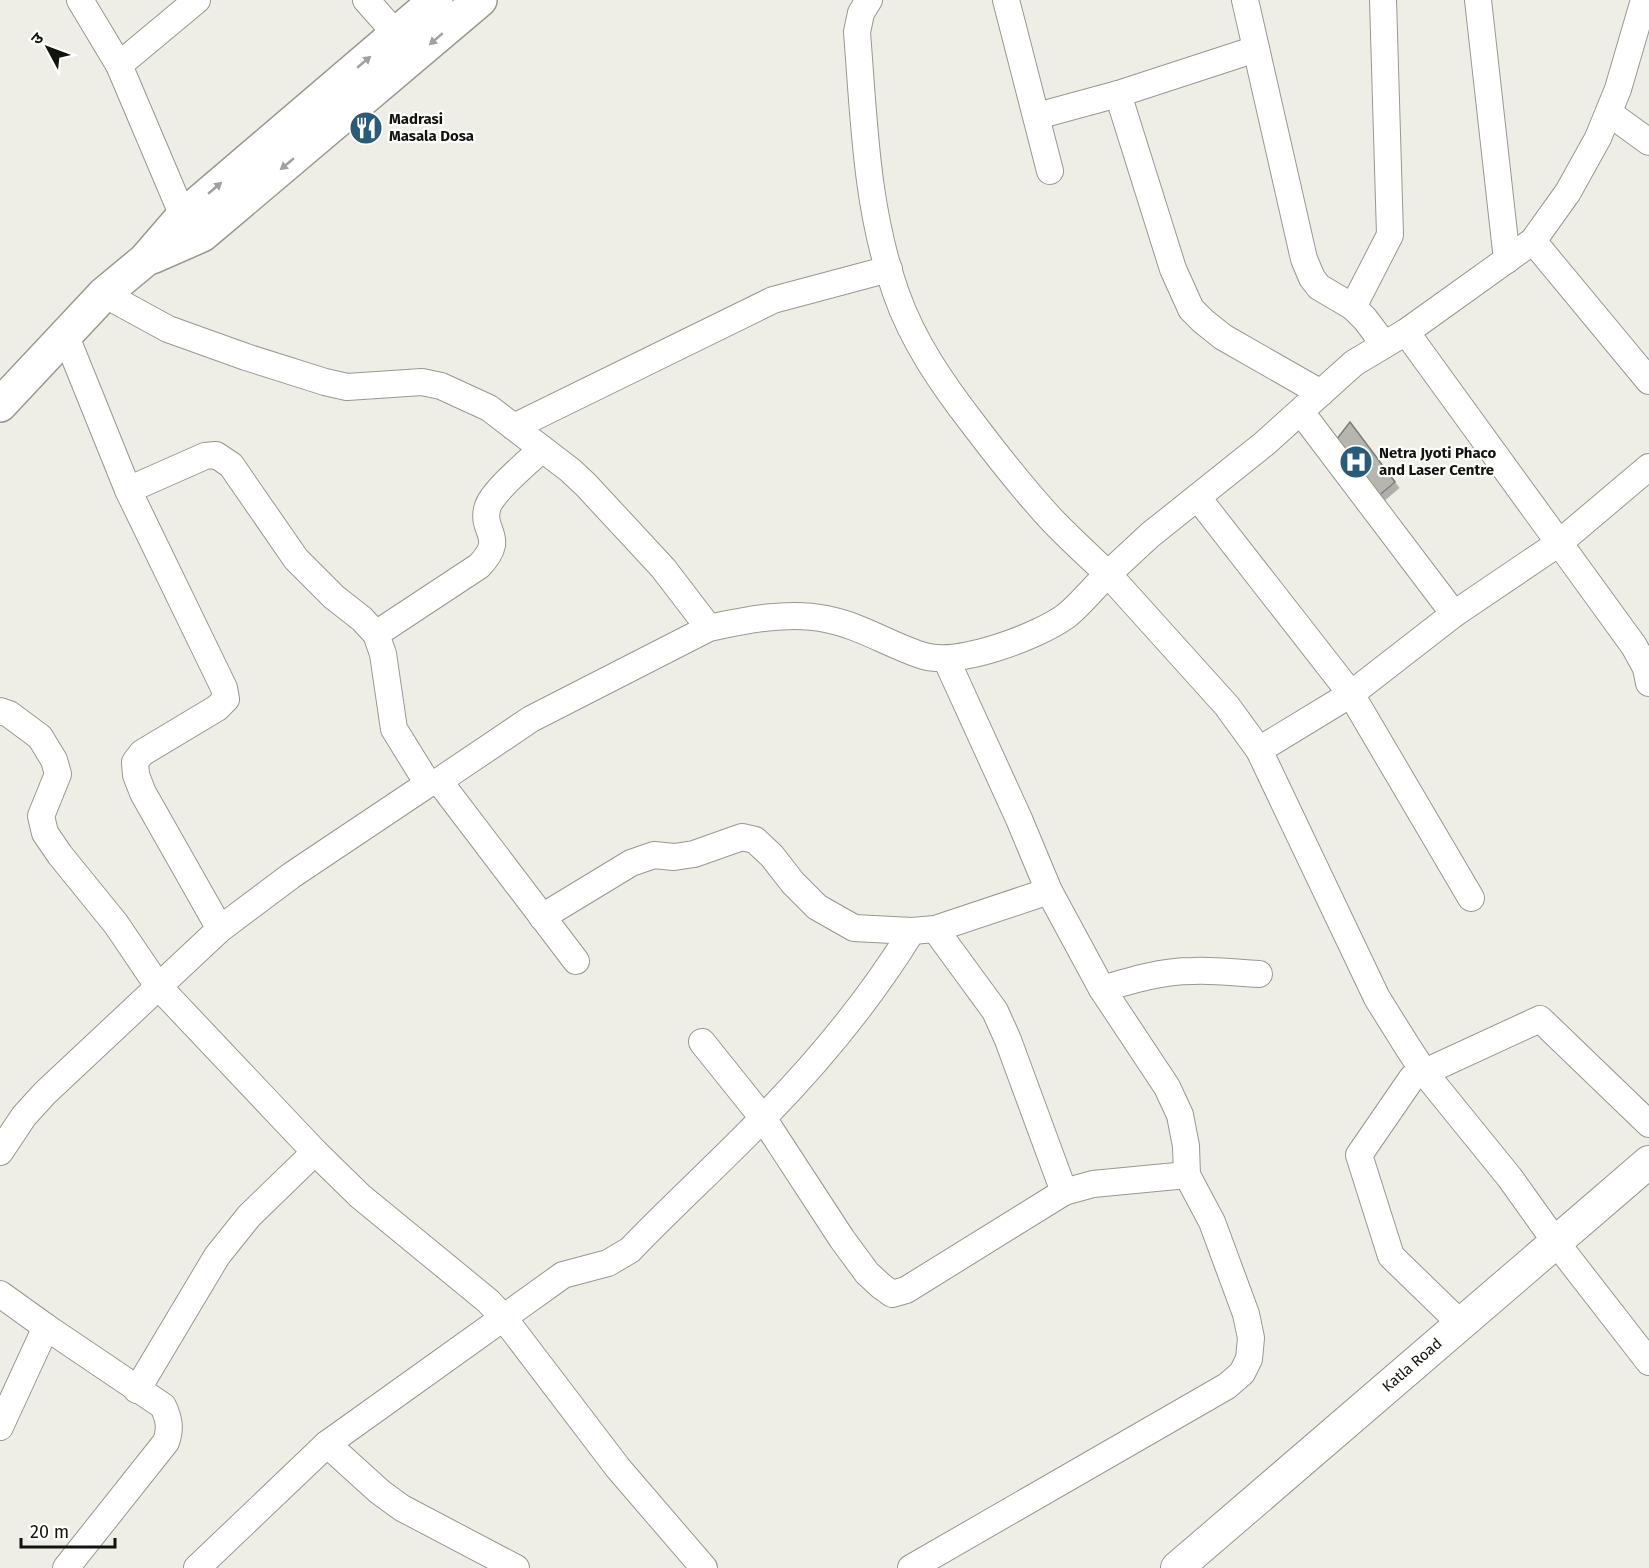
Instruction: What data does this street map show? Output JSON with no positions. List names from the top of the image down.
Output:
{
  "streets": {
    "street": ["Katla Road"]
  },
  "places": {
    "restaurant": ["Madrasi Masala Dosa"],
    "hospital": ["Netra Jyoti Phaco and Laser Centre"]
  },
  "scale_bar": "20 m",
  "north": "top left"
}
